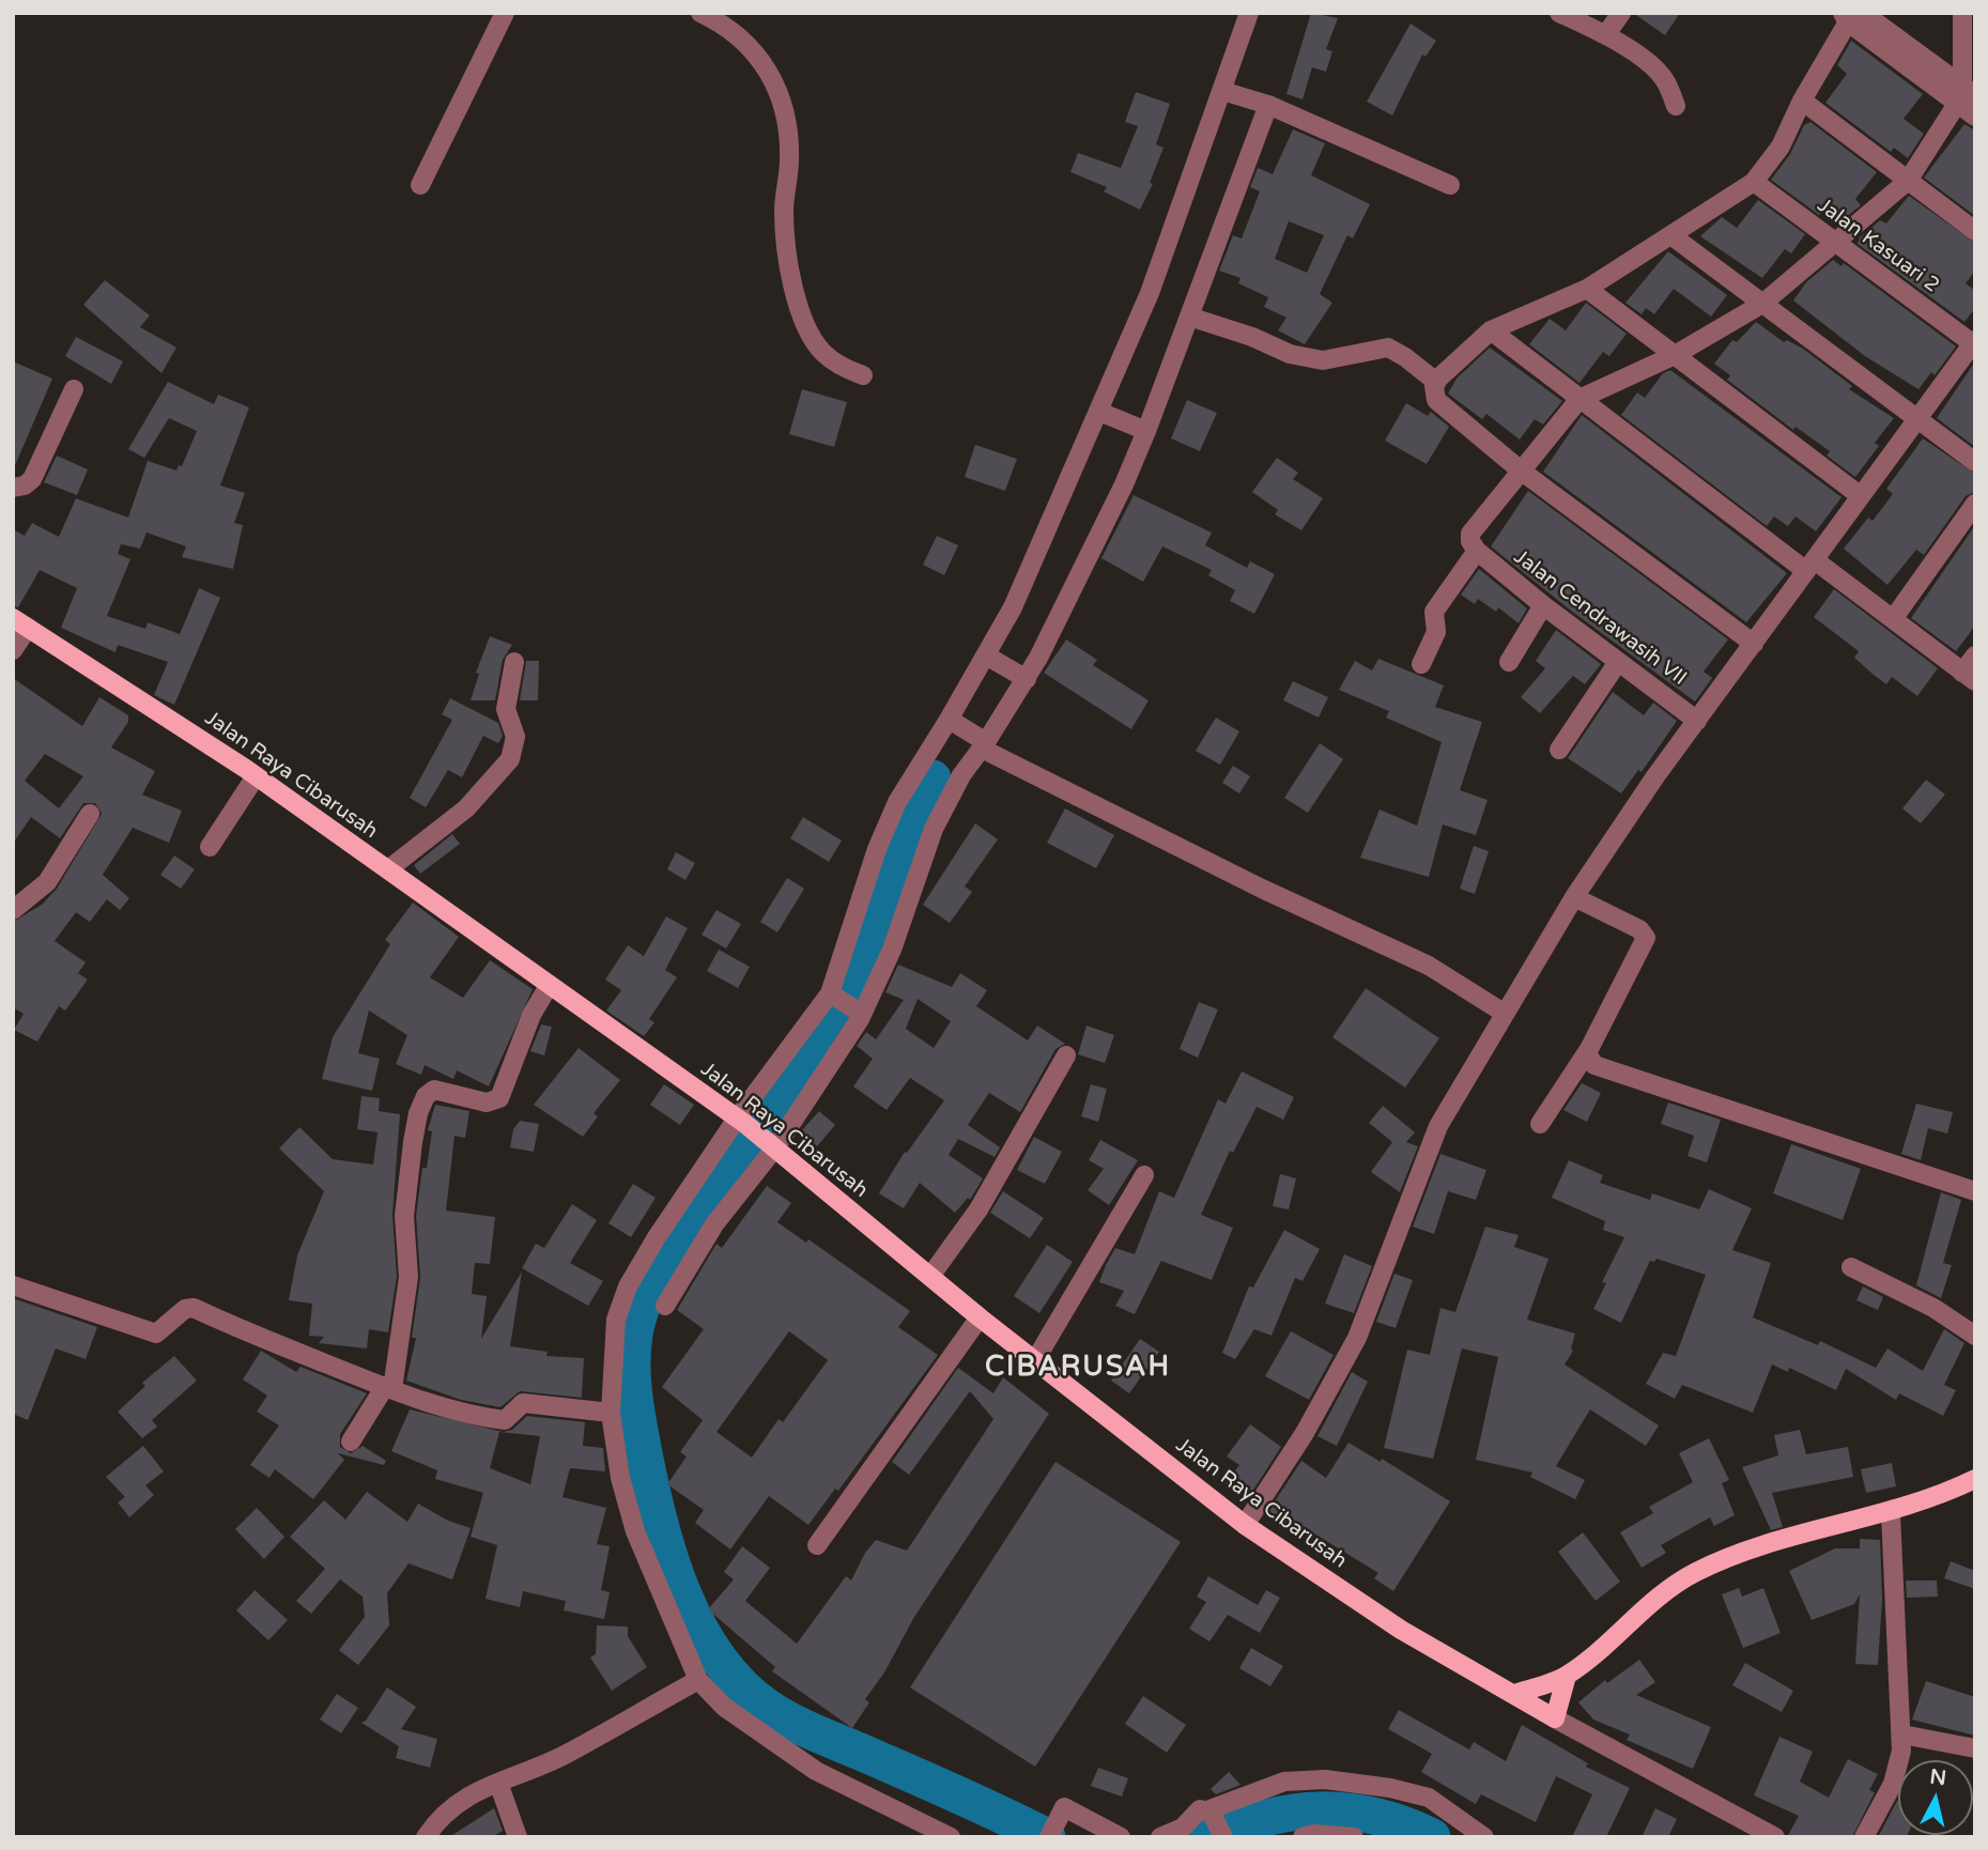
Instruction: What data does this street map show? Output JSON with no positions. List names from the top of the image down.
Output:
{
  "streets": {
    "main road": ["Jalan Raya Cibarusah"],
    "street": ["Jalan Kasuari 2", "Jalan Cendrawasih VII"]
  },
  "districts": ["CIBARUSAH"],
  "north": "top"
}
